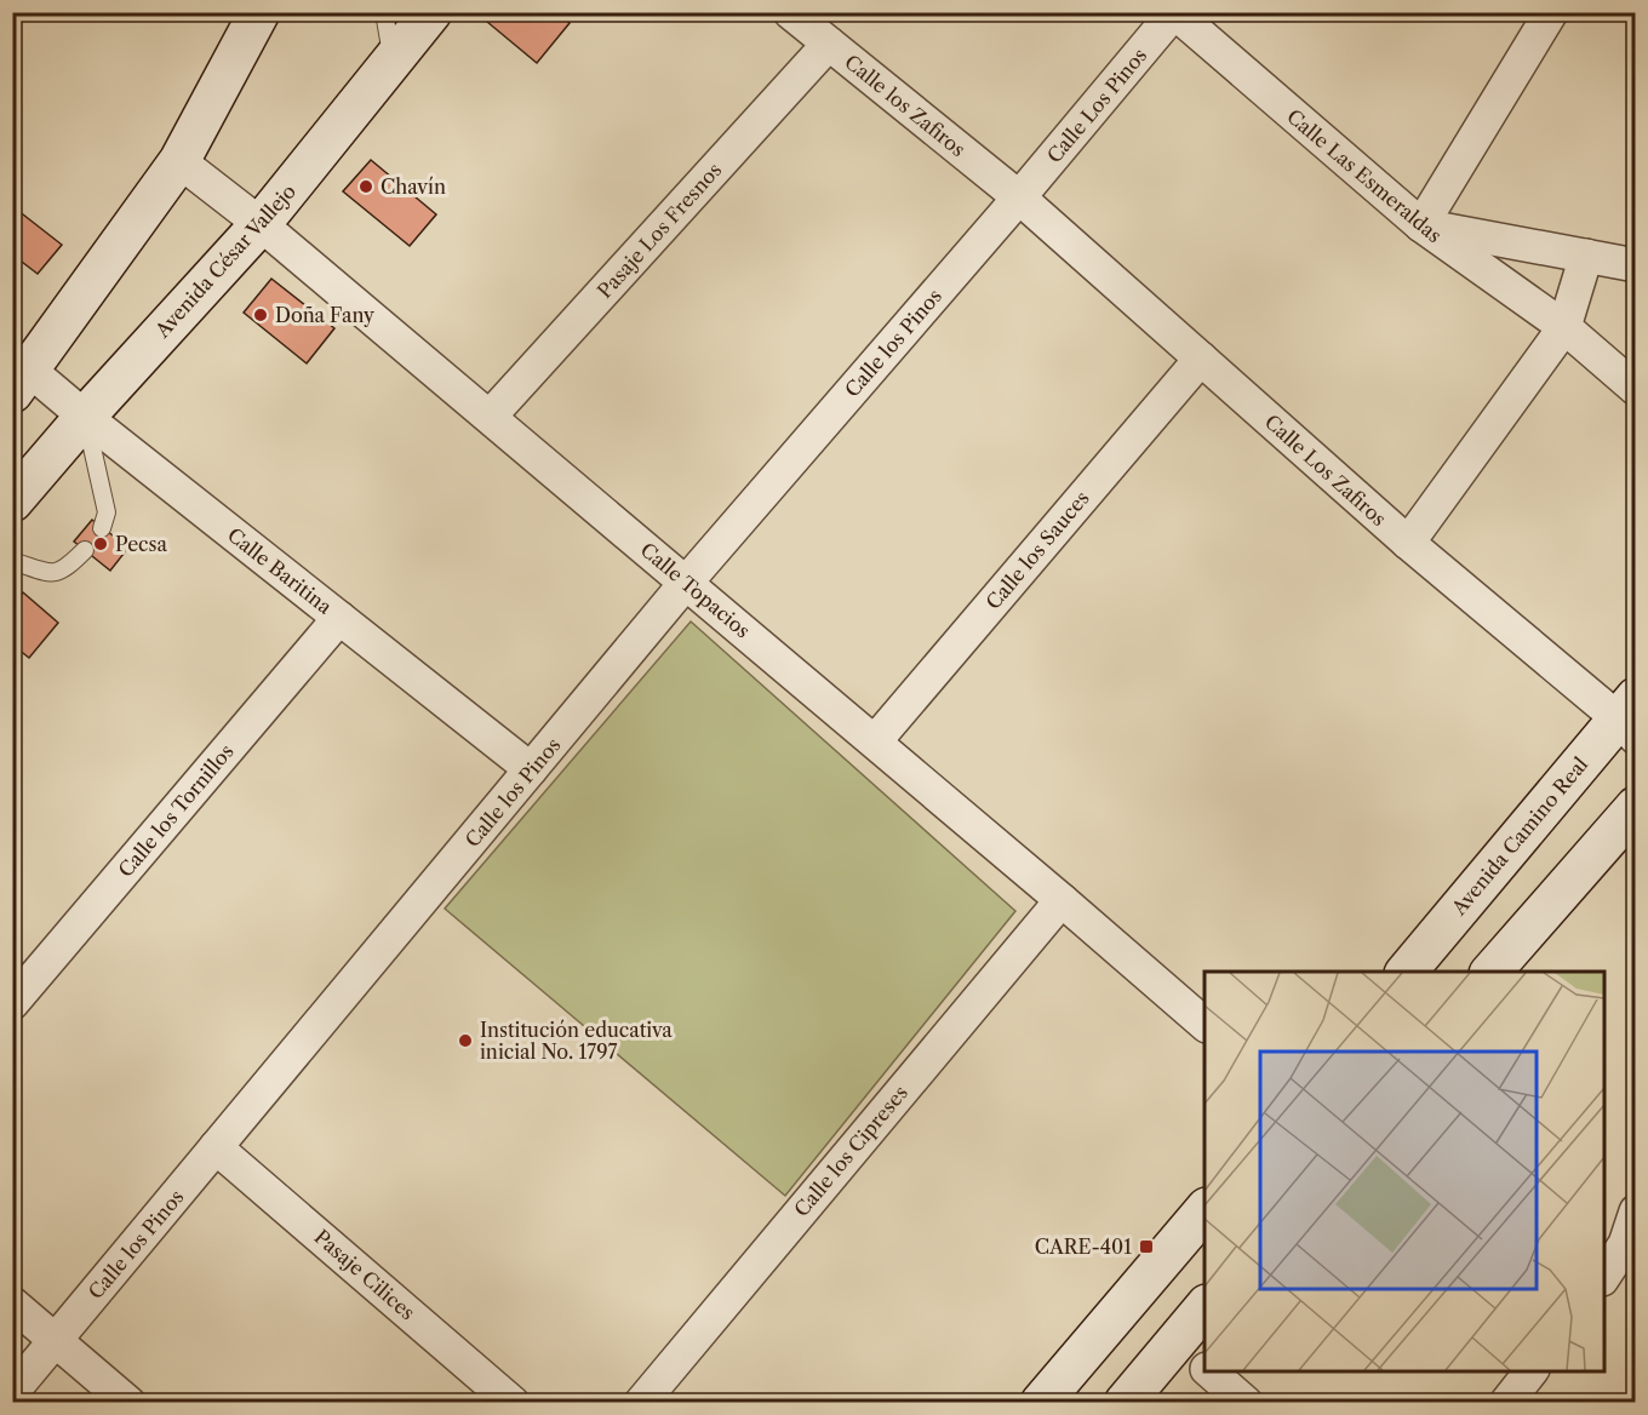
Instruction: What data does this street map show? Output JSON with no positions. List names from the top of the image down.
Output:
{
  "streets": {
    "main road": ["Avenida César Vallejo", "Avenida Camino Real"],
    "street": [
      "Calle los Zafiros",
      "Calle Los Pinos",
      "Calle Las Esmeraldas",
      "Pasaje Los Fresnos",
      "Calle los Pinos",
      "Calle Los Zafiros",
      "Calle los Sauces",
      "Calle Baritina",
      "Calle Topacios",
      "Calle los Tornillos",
      "Calle los Cipreses",
      "Pasaje Cilices"
    ]
  },
  "crossings": [
    ["Calle los Zafiros", "Calle Los Pinos"],
    ["Calle los Zafiros", "Pasaje Los Fresnos"],
    ["Calle los Zafiros", "Calle los Pinos"],
    ["Calle los Zafiros", "Calle Los Zafiros"],
    ["Calle Los Pinos", "Calle Las Esmeraldas"],
    ["Calle Los Pinos", "Calle los Pinos"],
    ["Calle Los Pinos", "Calle Los Zafiros"],
    ["Pasaje Los Fresnos", "Calle Topacios"],
    ["Avenida César Vallejo", "Calle Baritina"],
    ["Avenida César Vallejo", "Calle Topacios"],
    ["Calle los Pinos", "Calle Los Zafiros"],
    ["Calle los Pinos", "Calle Baritina"],
    ["Calle los Pinos", "Calle Topacios"],
    ["Calle los Pinos", "Pasaje Cilices"],
    ["Calle Los Zafiros", "Calle los Sauces"],
    ["Calle Los Zafiros", "Avenida Camino Real"],
    ["Calle los Sauces", "Calle Topacios"],
    ["Calle Baritina", "Calle los Tornillos"],
    ["Calle Topacios", "Calle los Cipreses"]
  ],
  "places": {
    "other": [
      "Chavín",
      "Doña Fany",
      "Pecsa",
      "Institución educativa inicial No. 1797"
    ],
    "transit": ["CARE-401"]
  }
}
